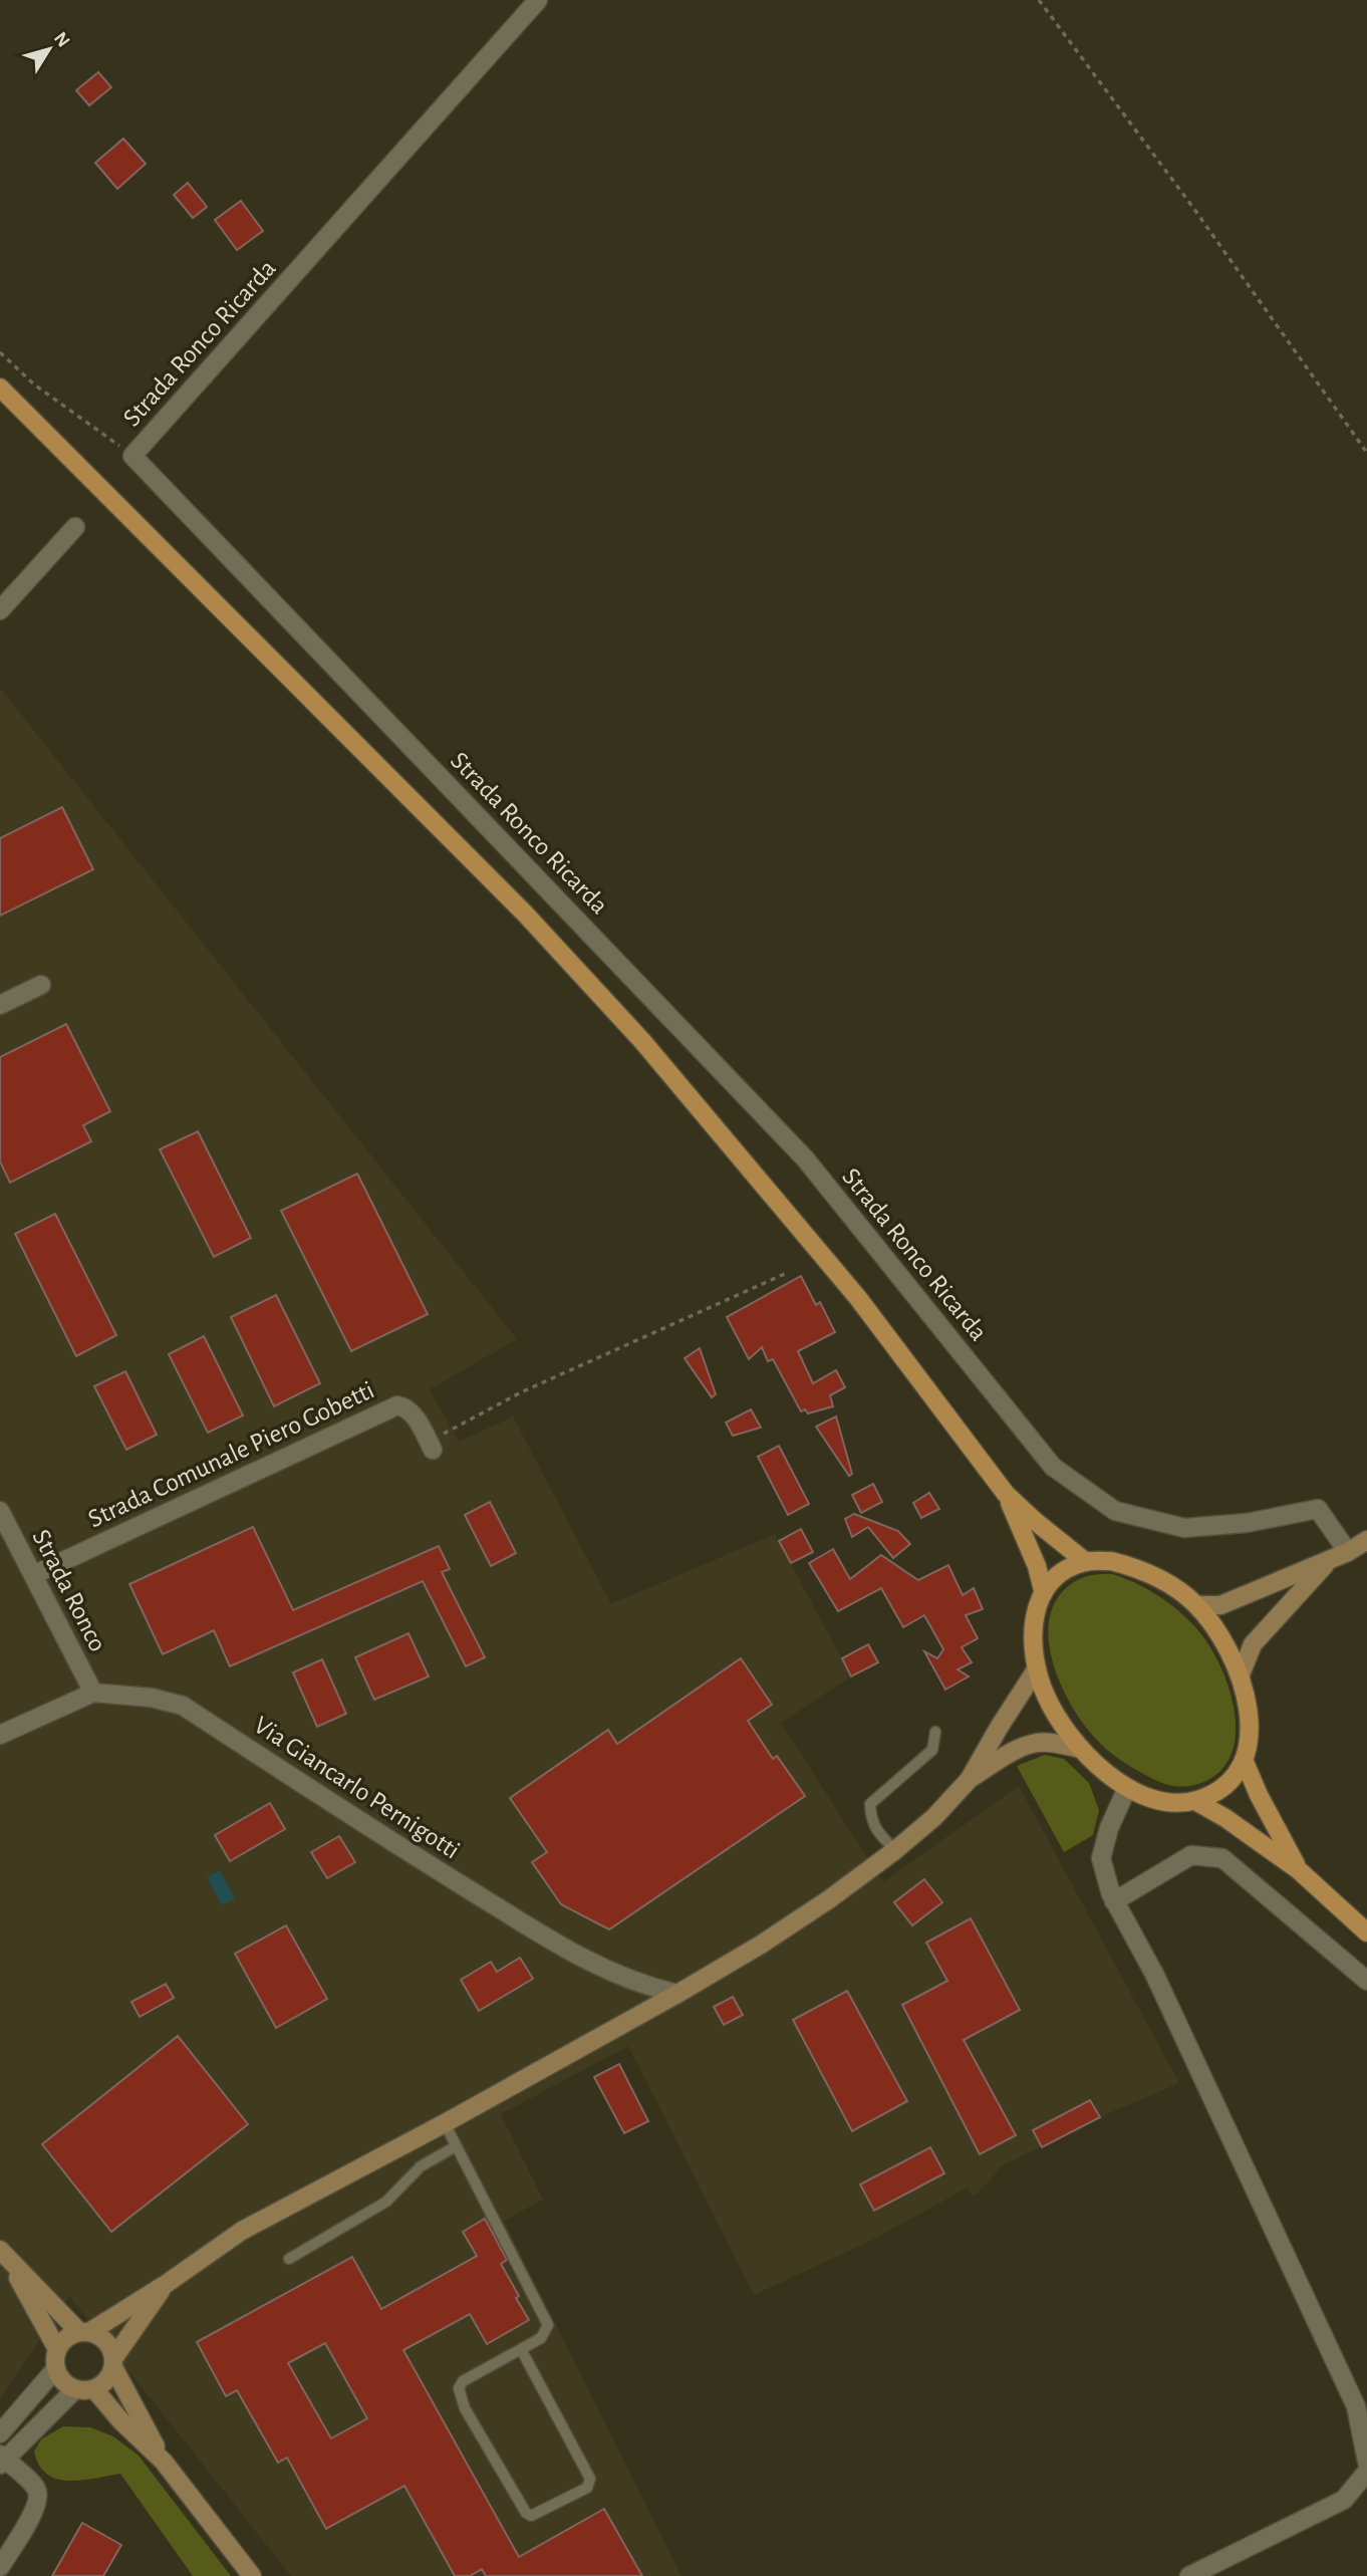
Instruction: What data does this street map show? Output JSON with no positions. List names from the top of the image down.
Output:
{
  "streets": {
    "street": [
      "Strada Ronco Ricarda",
      "Strada Comunale Piero Gobetti",
      "Strada Ronco",
      "Via Giancarlo Pernigotti"
    ]
  },
  "crossings": [
    ["Strada Comunale Piero Gobetti", "Strada Ronco"],
    ["Strada Ronco", "Via Giancarlo Pernigotti"]
  ],
  "north": "top right"
}
